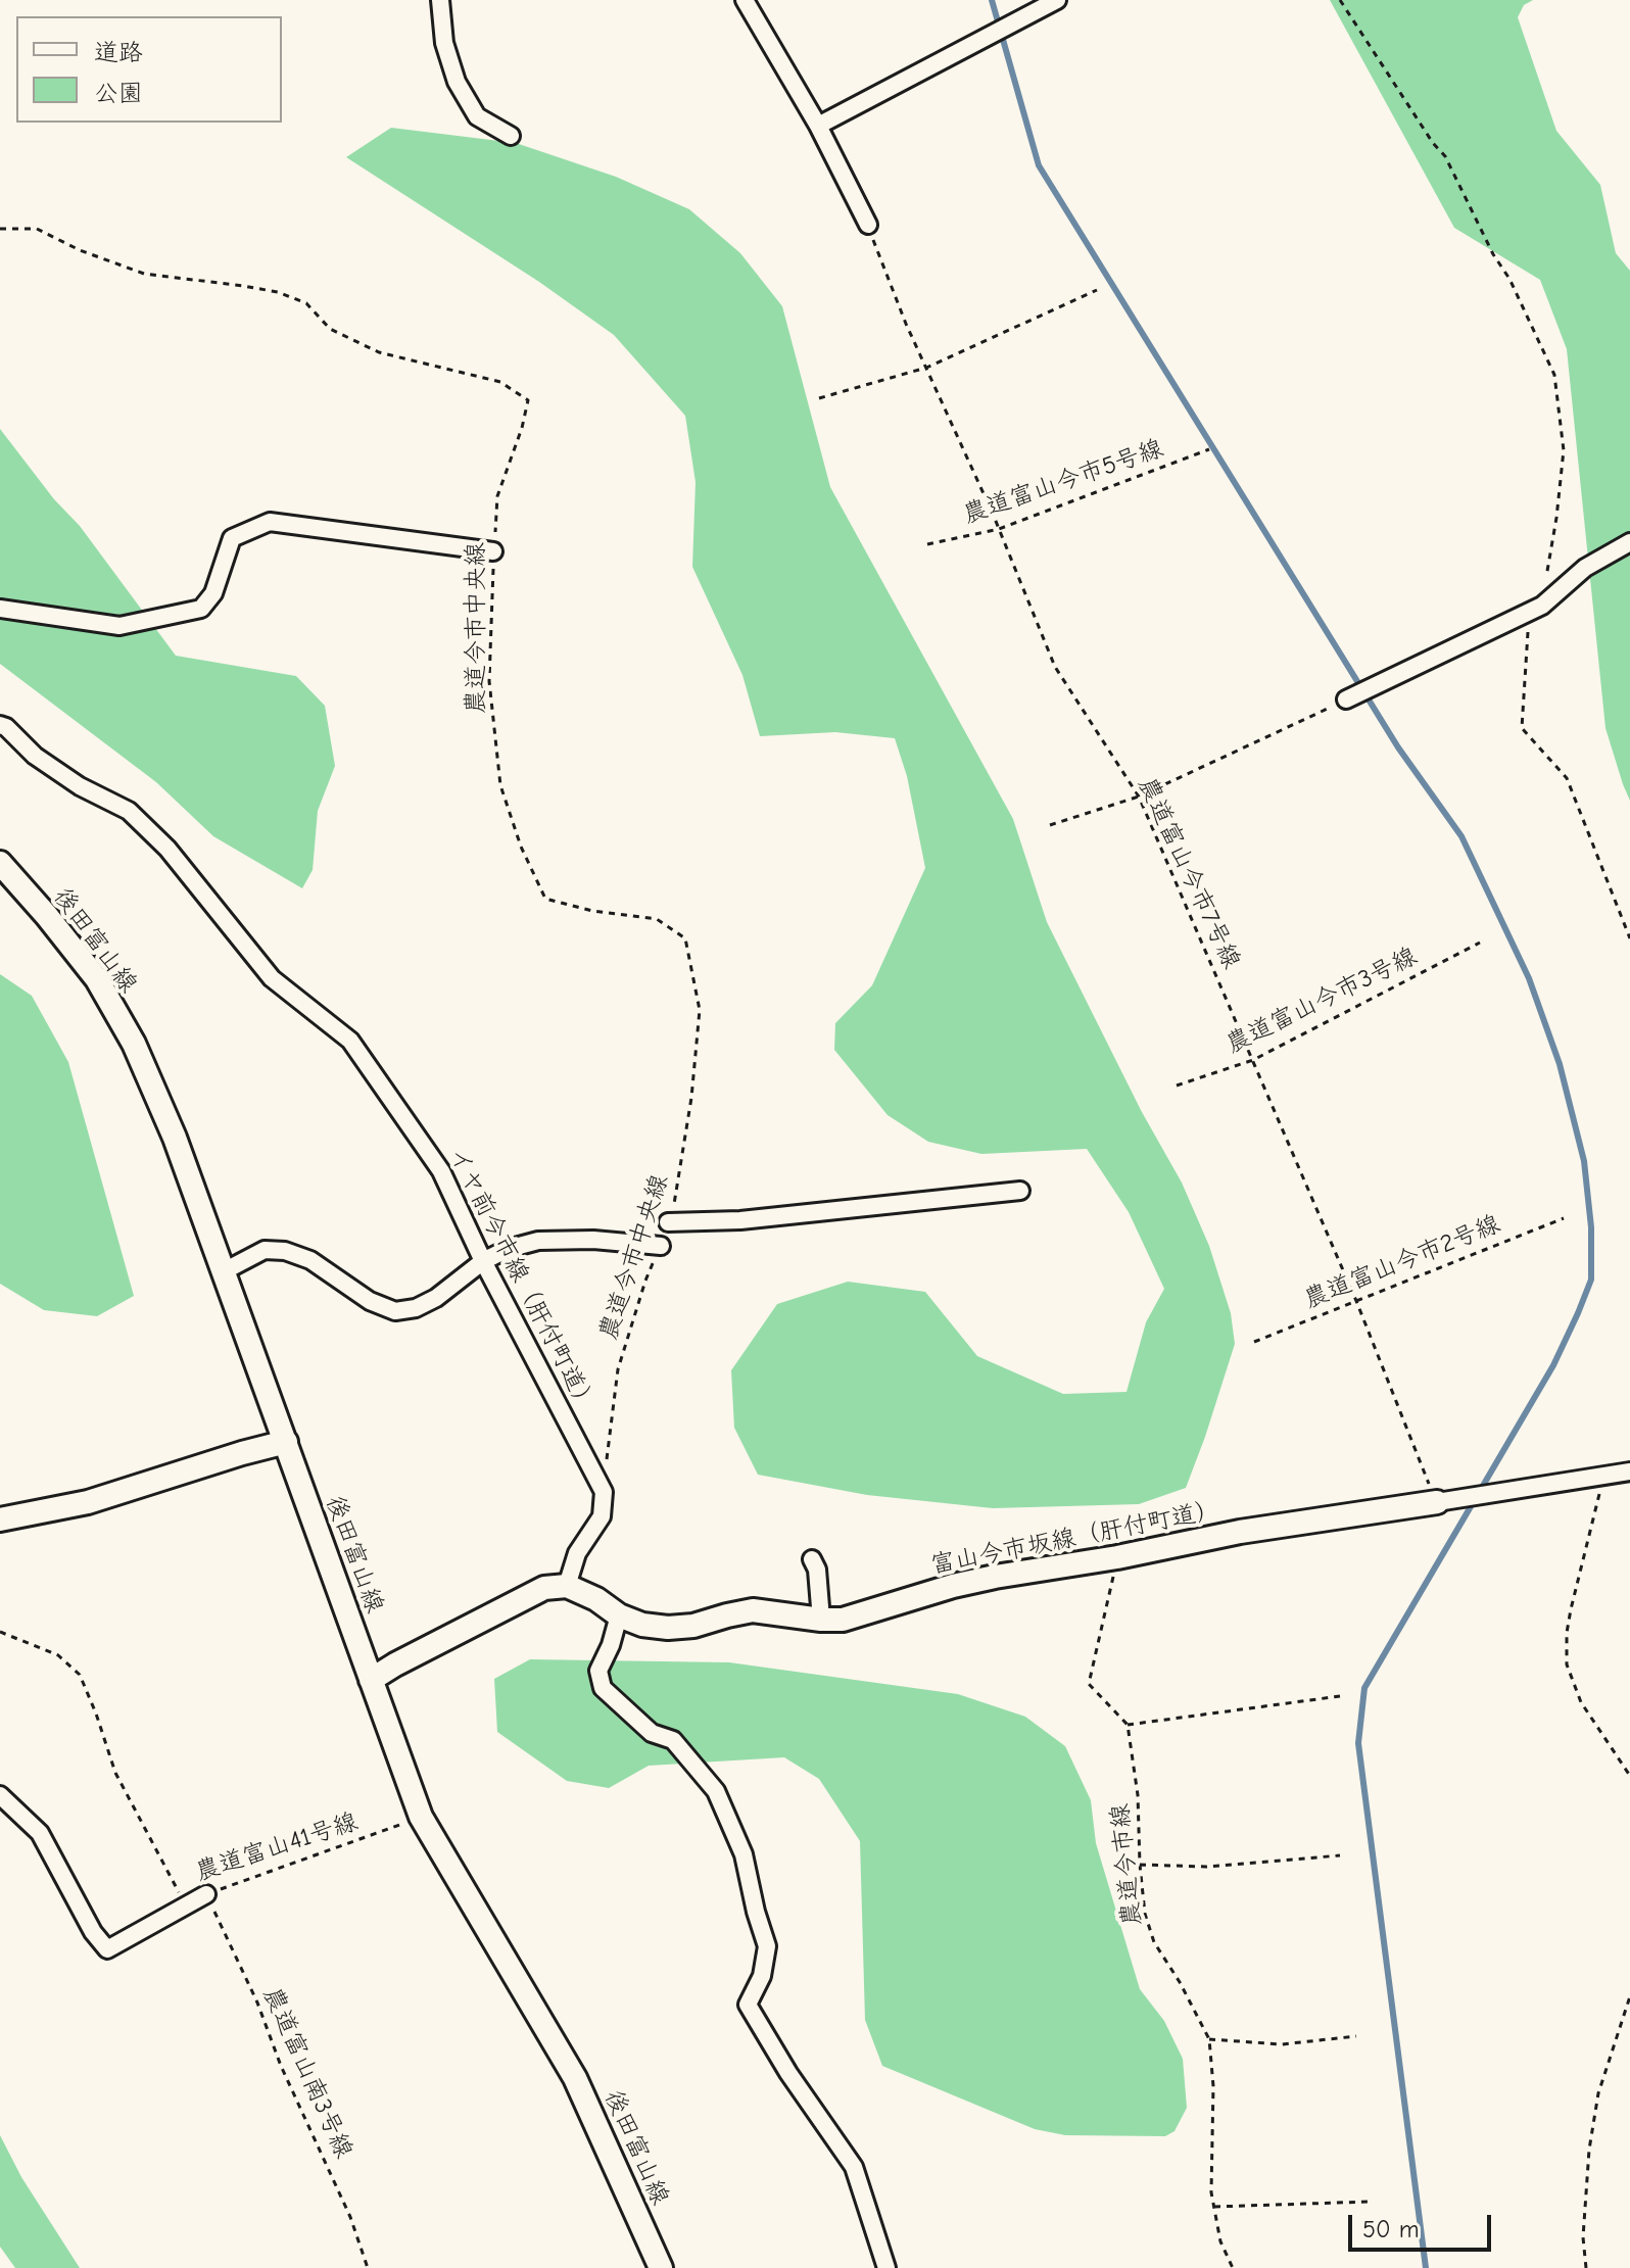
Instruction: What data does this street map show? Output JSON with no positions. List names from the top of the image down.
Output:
{
  "streets": {
    "main road": ["後田富山線", "富山今市坂線（肝付町道）"],
    "street": ["イヤ前今市線（肝付町道）"],
    "path": [
      "農道富山今市5号線",
      "農道今市中央線",
      "農道富山今市7号線",
      "農道富山今市3号線",
      "農道富山今市2号線",
      "農道富山41号線",
      "農道今市線",
      "農道富山南3号線"
    ]
  },
  "crossings": [
    ["農道富山今市5号線", "農道富山今市7号線"],
    ["農道今市中央線", "イヤ前今市線（肝付町道）"],
    ["農道富山今市7号線", "農道富山今市3号線"],
    ["農道富山今市7号線", "農道富山今市2号線"],
    ["農道富山今市7号線", "富山今市坂線（肝付町道）"],
    ["後田富山線", "農道富山41号線"],
    ["農道富山41号線", "農道富山南3号線"]
  ],
  "legend": ["道路", "公園"],
  "scale_bar": "50 m"
}
